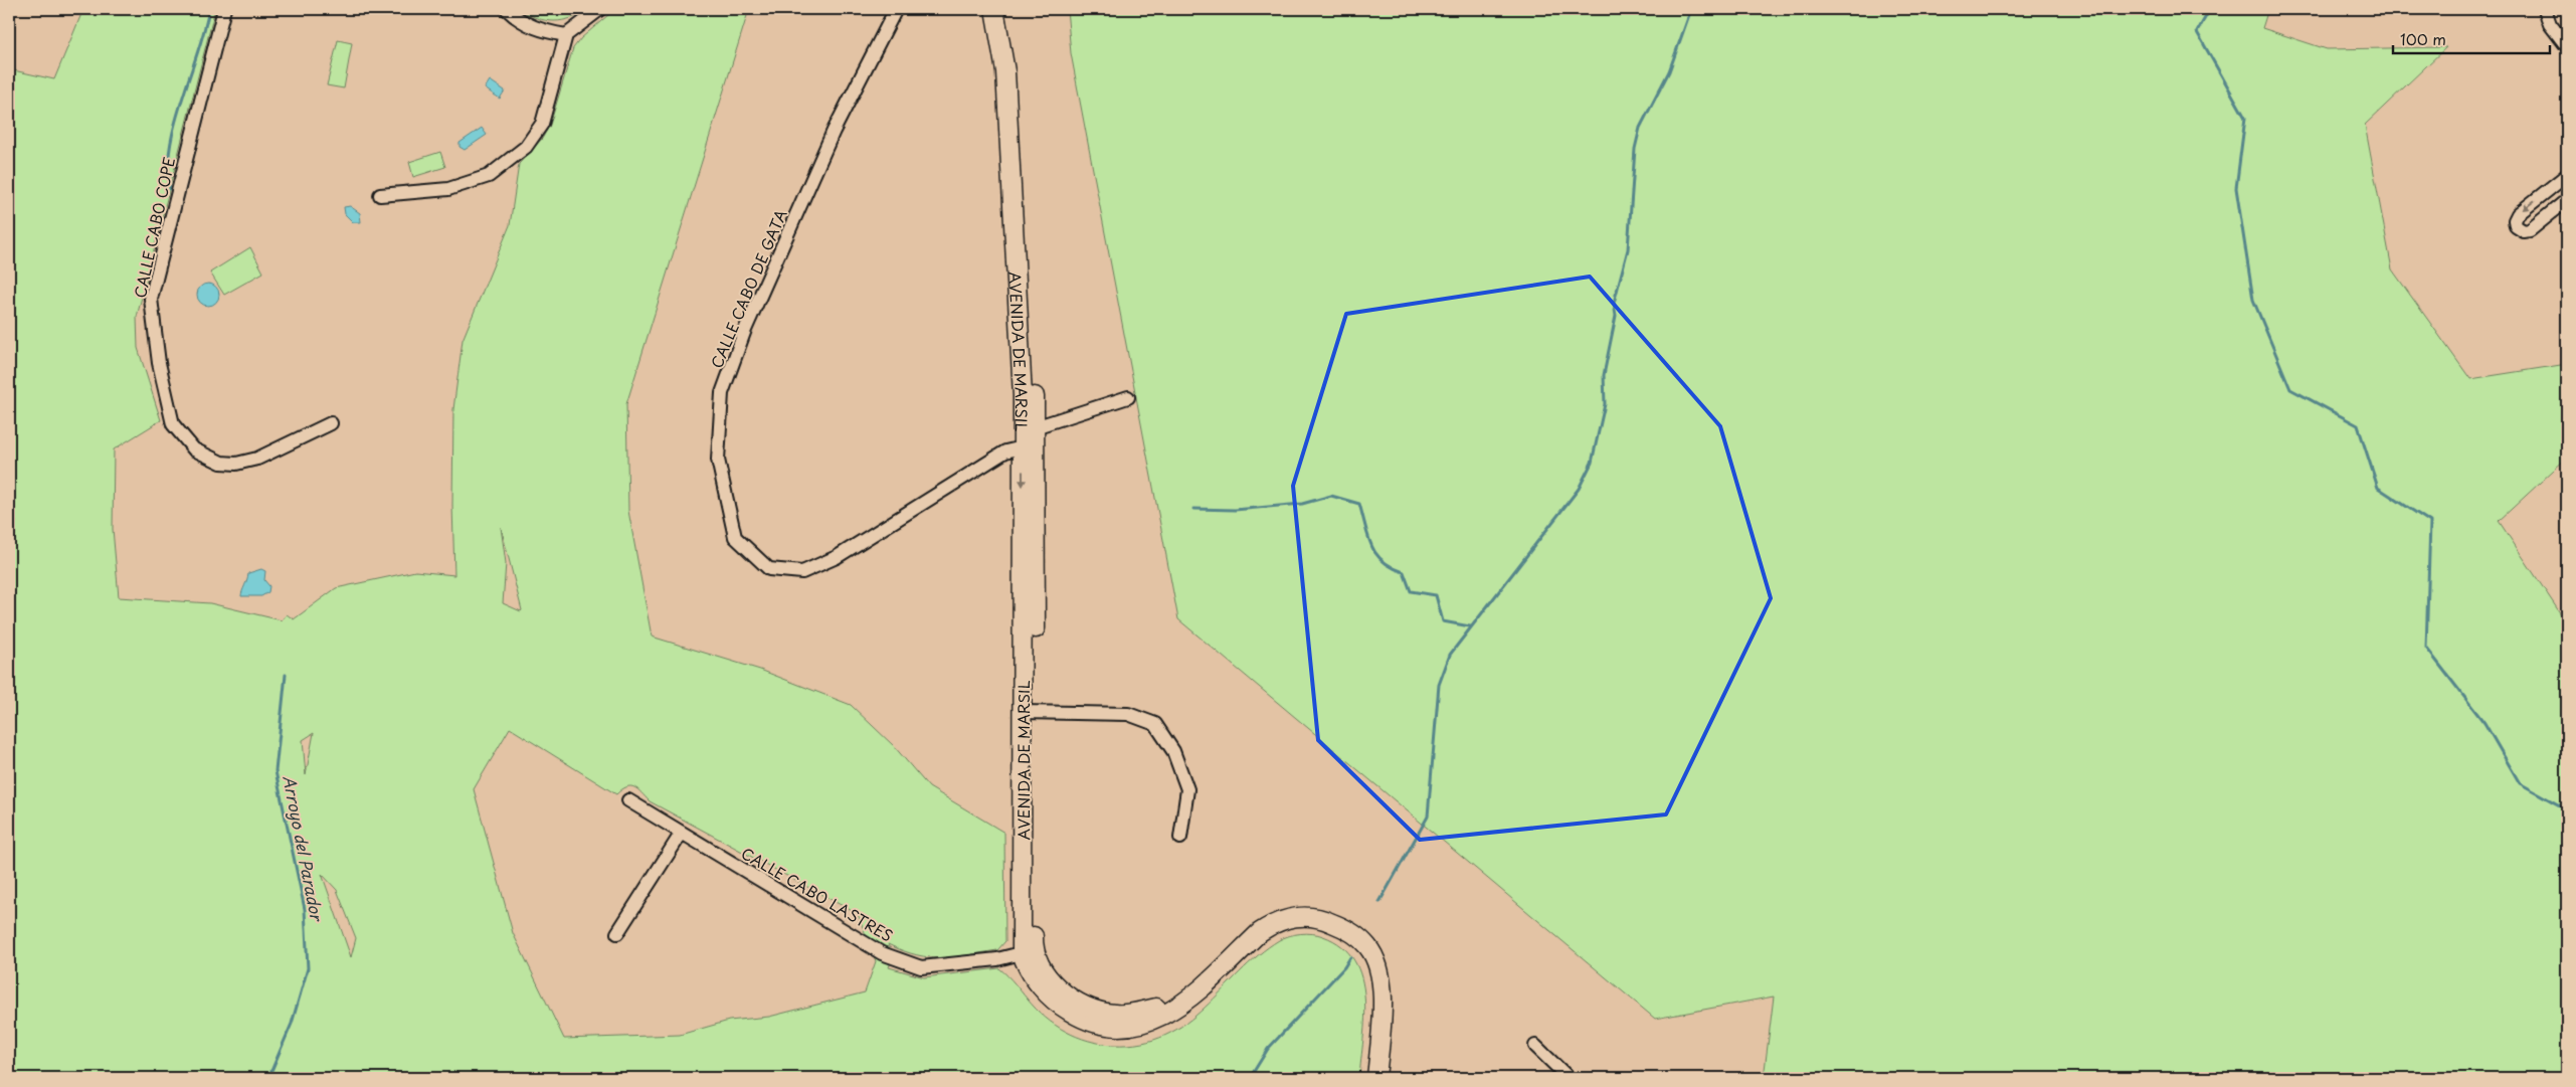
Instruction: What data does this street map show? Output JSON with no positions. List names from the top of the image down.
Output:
{
  "streets": {
    "street": [
      "CALLE CABO COPE",
      "CALLE CABO DE GATA",
      "AVENIDA DE MARSIL",
      "CALLE CABO LASTRES"
    ]
  },
  "crossings": [
    ["CALLE CABO DE GATA", "AVENIDA DE MARSIL"],
    ["AVENIDA DE MARSIL", "CALLE CABO LASTRES"]
  ],
  "water": ["Arroyo del Parador"],
  "scale_bar": "100 m"
}
